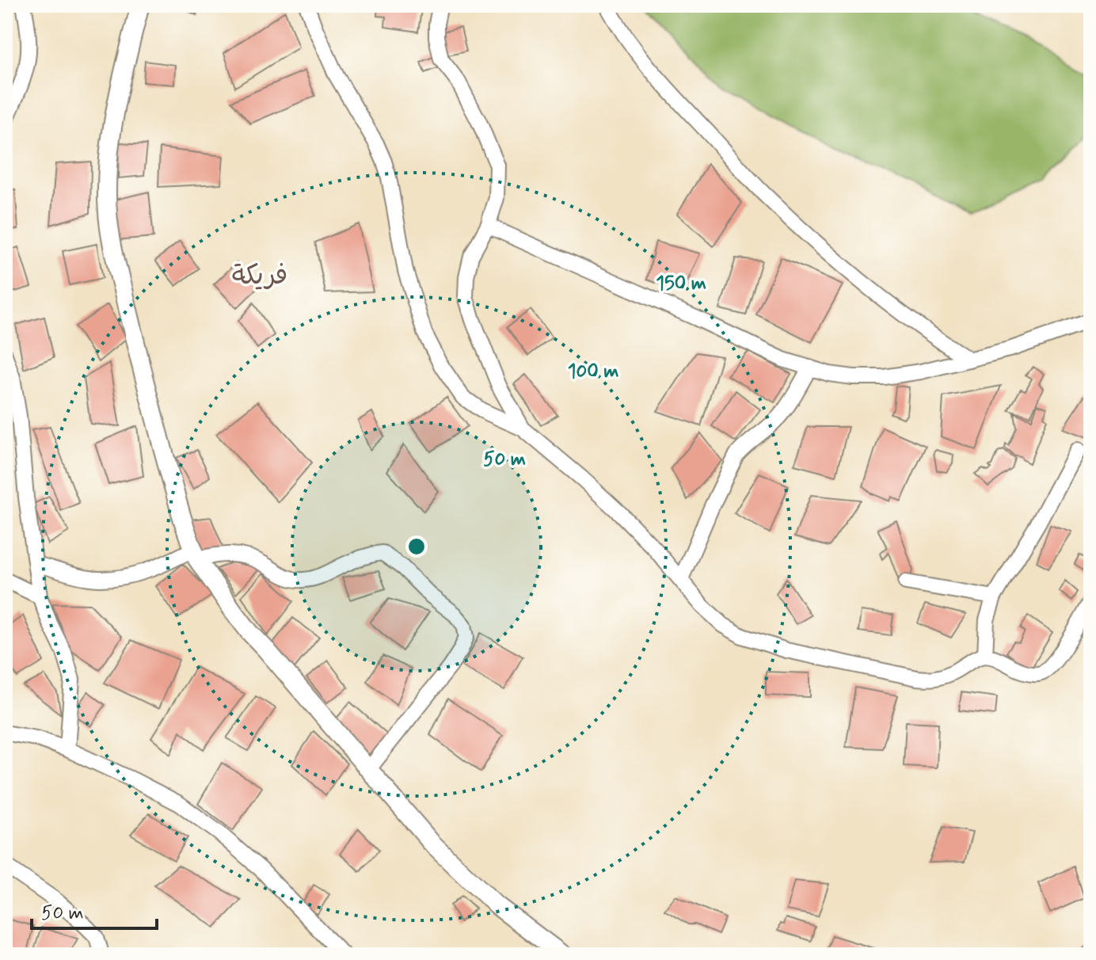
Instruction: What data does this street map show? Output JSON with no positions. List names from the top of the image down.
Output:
{
  "districts": ["فريكة"],
  "scale_bar": "50 m",
  "rings": ["150 m", "100 m", "50 m"]
}
